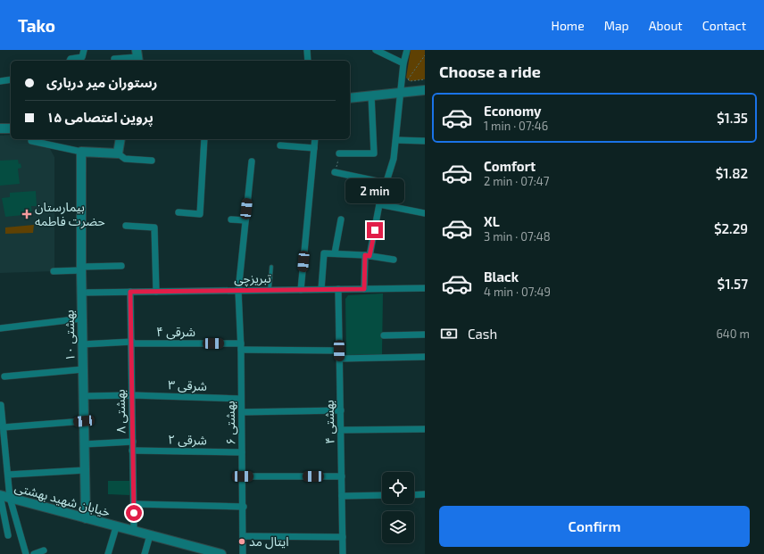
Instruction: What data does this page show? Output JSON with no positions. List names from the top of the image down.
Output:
{
  "streets": {
    "street": [
      "تبریزچی",
      "شرقی ۴",
      "بهشتی ۱۰",
      "شرقی ۳",
      "بهشتی ۸",
      "بهشتی ۴",
      "بهشتی ۶",
      "شرقی ۲",
      "خیابان شهید بهشتی"
    ]
  },
  "crossings": [
    ["تبریزچی", "بهشتی ۱۰"],
    ["تبریزچی", "بهشتی ۸"],
    ["تبریزچی", "بهشتی ۴"],
    ["تبریزچی", "بهشتی ۶"],
    ["شرقی ۴", "بهشتی ۱۰"],
    ["شرقی ۴", "بهشتی ۸"],
    ["شرقی ۴", "بهشتی ۴"],
    ["شرقی ۴", "بهشتی ۶"],
    ["بهشتی ۱۰", "شرقی ۳"],
    ["بهشتی ۱۰", "خیابان شهید بهشتی"],
    ["شرقی ۳", "بهشتی ۸"],
    ["شرقی ۳", "بهشتی ۶"],
    ["بهشتی ۸", "شرقی ۲"],
    ["بهشتی ۸", "خیابان شهید بهشتی"],
    ["بهشتی ۶", "شرقی ۲"]
  ],
  "places": {
    "health": ["بیمارستان حضرت فاطمه"],
    "other": ["ایتال مد"]
  },
  "page": {
    "header": "Tako",
    "nav": [
      "Home",
      "Map",
      "About",
      "Contact"
    ],
    "heading": "Choose a ride",
    "banner": ["رستوران میر درباری", "پروین اعتصامی ۱۵"],
    "list": [
      {
        "name": "Economy",
        "note": "1 min · 07:46",
        "value": "$1.35"
      },
      {
        "name": "Comfort",
        "note": "2 min · 07:47",
        "value": "$1.82"
      },
      {
        "name": "XL",
        "note": "3 min · 07:48",
        "value": "$2.29"
      },
      {
        "name": "Black",
        "note": "4 min · 07:49",
        "value": "$1.57"
      }
    ],
    "bubble": "2 min",
    "pay": ["Cash", "640 m"],
    "buttons": "Confirm"
  }
}
